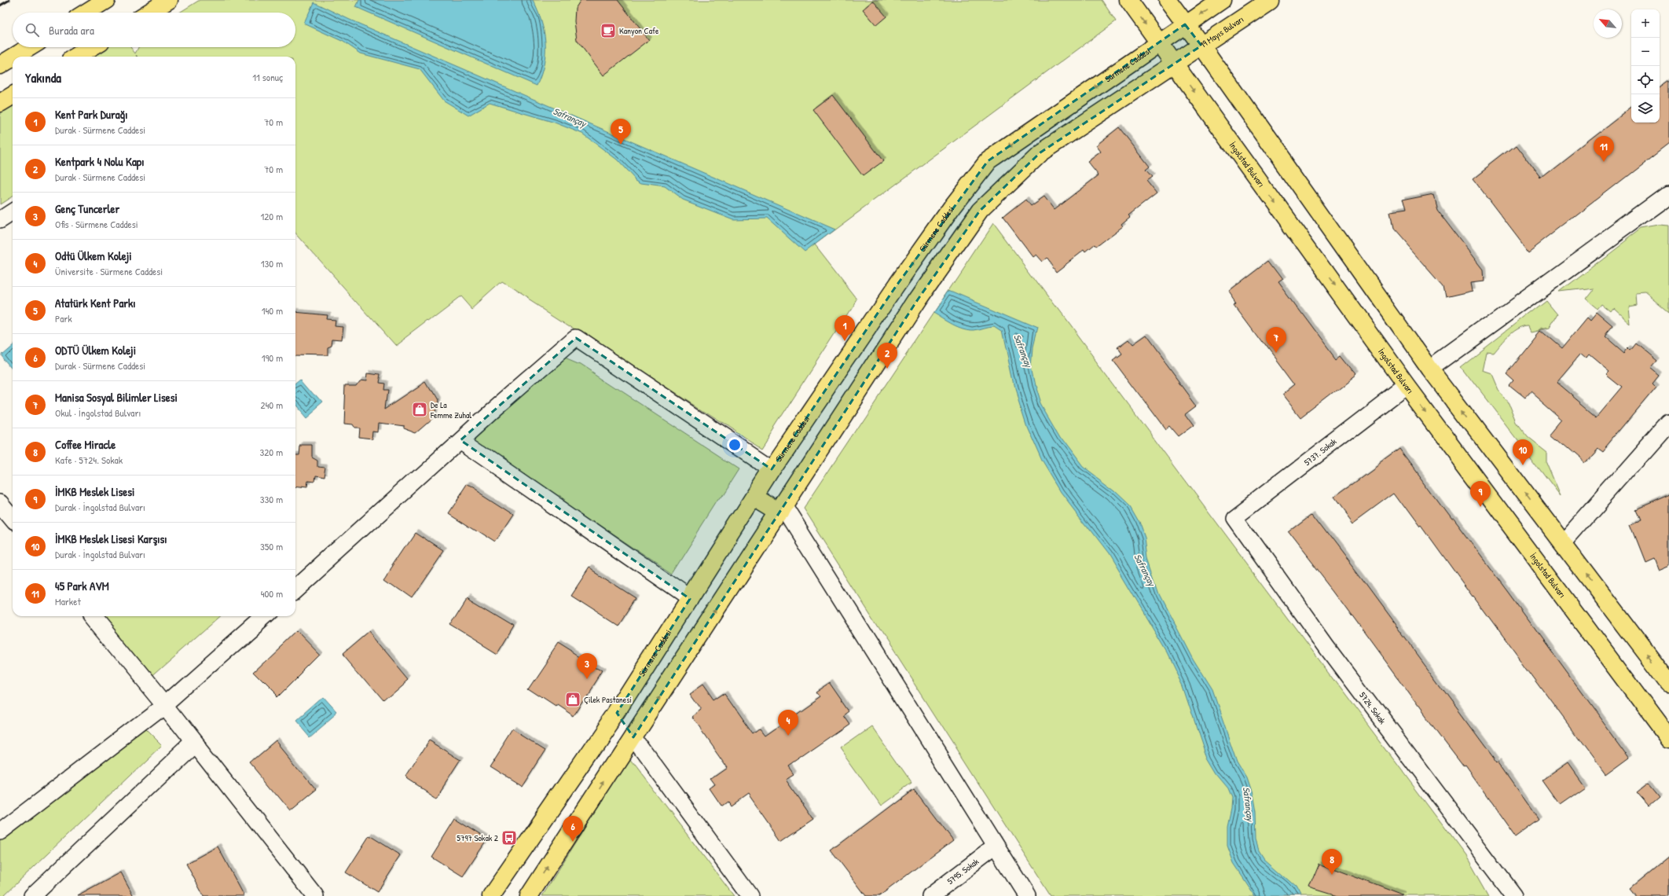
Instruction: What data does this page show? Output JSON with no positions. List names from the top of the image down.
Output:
{
  "streets": {
    "main road": ["19 Mayıs Bulvarı", "Sürmene Caddesi", "İngolstad Bulvarı"],
    "street": ["5737. Sokak", "5724. Sokak", "5795. Sokak"]
  },
  "crossings": [
    ["19 Mayıs Bulvarı", "İngolstad Bulvarı"],
    ["Sürmene Caddesi", "İngolstad Bulvarı"],
    ["İngolstad Bulvarı", "5737. Sokak"],
    ["5737. Sokak", "5724. Sokak"]
  ],
  "water": ["Safrançay"],
  "places": {
    "cafe": ["Kanyon Cafe"],
    "shop": ["De La Femme Zuhal", "Çilek Pastanesi"],
    "bus stop": ["5797 Sokak 2"]
  },
  "north": "top left",
  "page": {
    "map_buttons": ["+", "−"],
    "search": "Burada ara",
    "heading": ["Yakında", "11 sonuç"],
    "list": [
      {
        "mark": "1",
        "name": "Kent Park Durağı",
        "note": "Durak · Sürmene Caddesi",
        "value": "70 m"
      },
      {
        "mark": "2",
        "name": "Kentpark 4 Nolu Kapı",
        "note": "Durak · Sürmene Caddesi",
        "value": "70 m"
      },
      {
        "mark": "3",
        "name": "Genç Tuncerler",
        "note": "Ofis · Sürmene Caddesi",
        "value": "120 m"
      },
      {
        "mark": "4",
        "name": "Odtü Ülkem Koleji",
        "note": "Üniversite · Sürmene Caddesi",
        "value": "130 m"
      },
      {
        "mark": "5",
        "name": "Atatürk Kent Parkı",
        "note": "Park",
        "value": "140 m"
      },
      {
        "mark": "6",
        "name": "ODTÜ Ülkem Koleji",
        "note": "Durak · Sürmene Caddesi",
        "value": "190 m"
      },
      {
        "mark": "7",
        "name": "Manisa Sosyal Bilimler Lisesi",
        "note": "Okul · İngolstad Bulvarı",
        "value": "240 m"
      },
      {
        "mark": "8",
        "name": "Coffee Miracle",
        "note": "Kafe · 5724. Sokak",
        "value": "320 m"
      },
      {
        "mark": "9",
        "name": "İMKB Meslek Lisesi",
        "note": "Durak · İngolstad Bulvarı",
        "value": "330 m"
      },
      {
        "mark": "10",
        "name": "İMKB Meslek Lisesi Karşısı",
        "note": "Durak · İngolstad Bulvarı",
        "value": "350 m"
      },
      {
        "mark": "11",
        "name": "45 Park AVM",
        "note": "Market",
        "value": "400 m"
      }
    ],
    "pins": [
      "5",
      "11",
      "1",
      "7",
      "2",
      "10",
      "9",
      "3",
      "4",
      "6",
      "8"
    ]
  }
}
